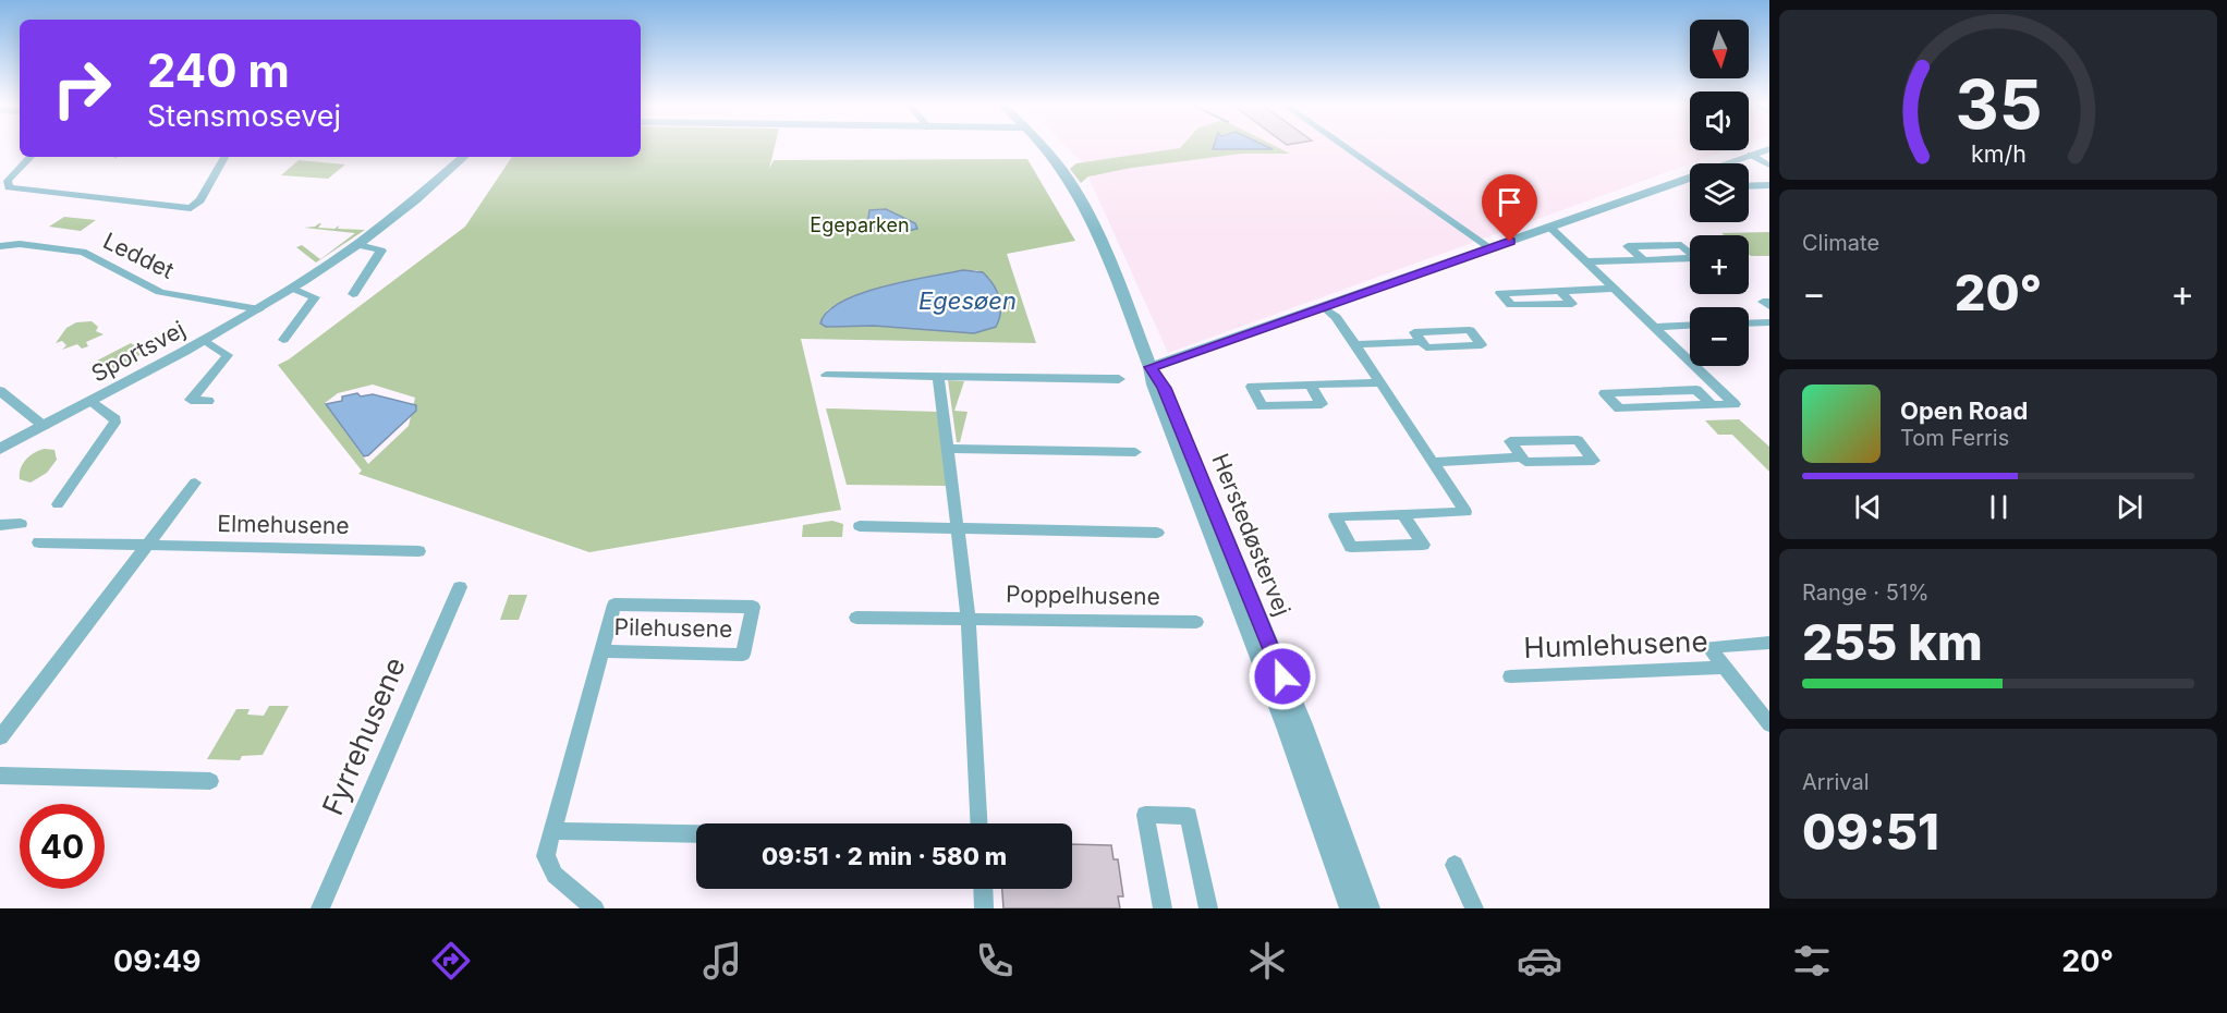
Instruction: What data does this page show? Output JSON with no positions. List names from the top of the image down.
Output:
{
  "streets": {
    "street": [
      "Leddet",
      "Sportsvej",
      "Elmehusene",
      "Herstedøstervej",
      "Poppelhusene",
      "Pilehusene",
      "Humlehusene",
      "Fyrrehusene"
    ]
  },
  "crossings": [
    ["Leddet", "Sportsvej"]
  ],
  "water": ["Egesøen"],
  "parks": ["Egeparken"],
  "north": "bottom",
  "page": {
    "map_buttons": ["+", "−"],
    "turn": ["240 m", "Stensmosevej"],
    "tile": [
      "Climate",
      ["Range · 51%", "255 km"],
      ["Arrival", "09:51"]
    ],
    "heat": ["−", "20°", "+"],
    "song": ["Open Road", "Tom Ferris"],
    "limit": "40",
    "trip": "09:51 · 2 min · 580 m",
    "tabs": ["09:49", "20°"],
    "gauge": ["35", "km/h"]
  }
}
